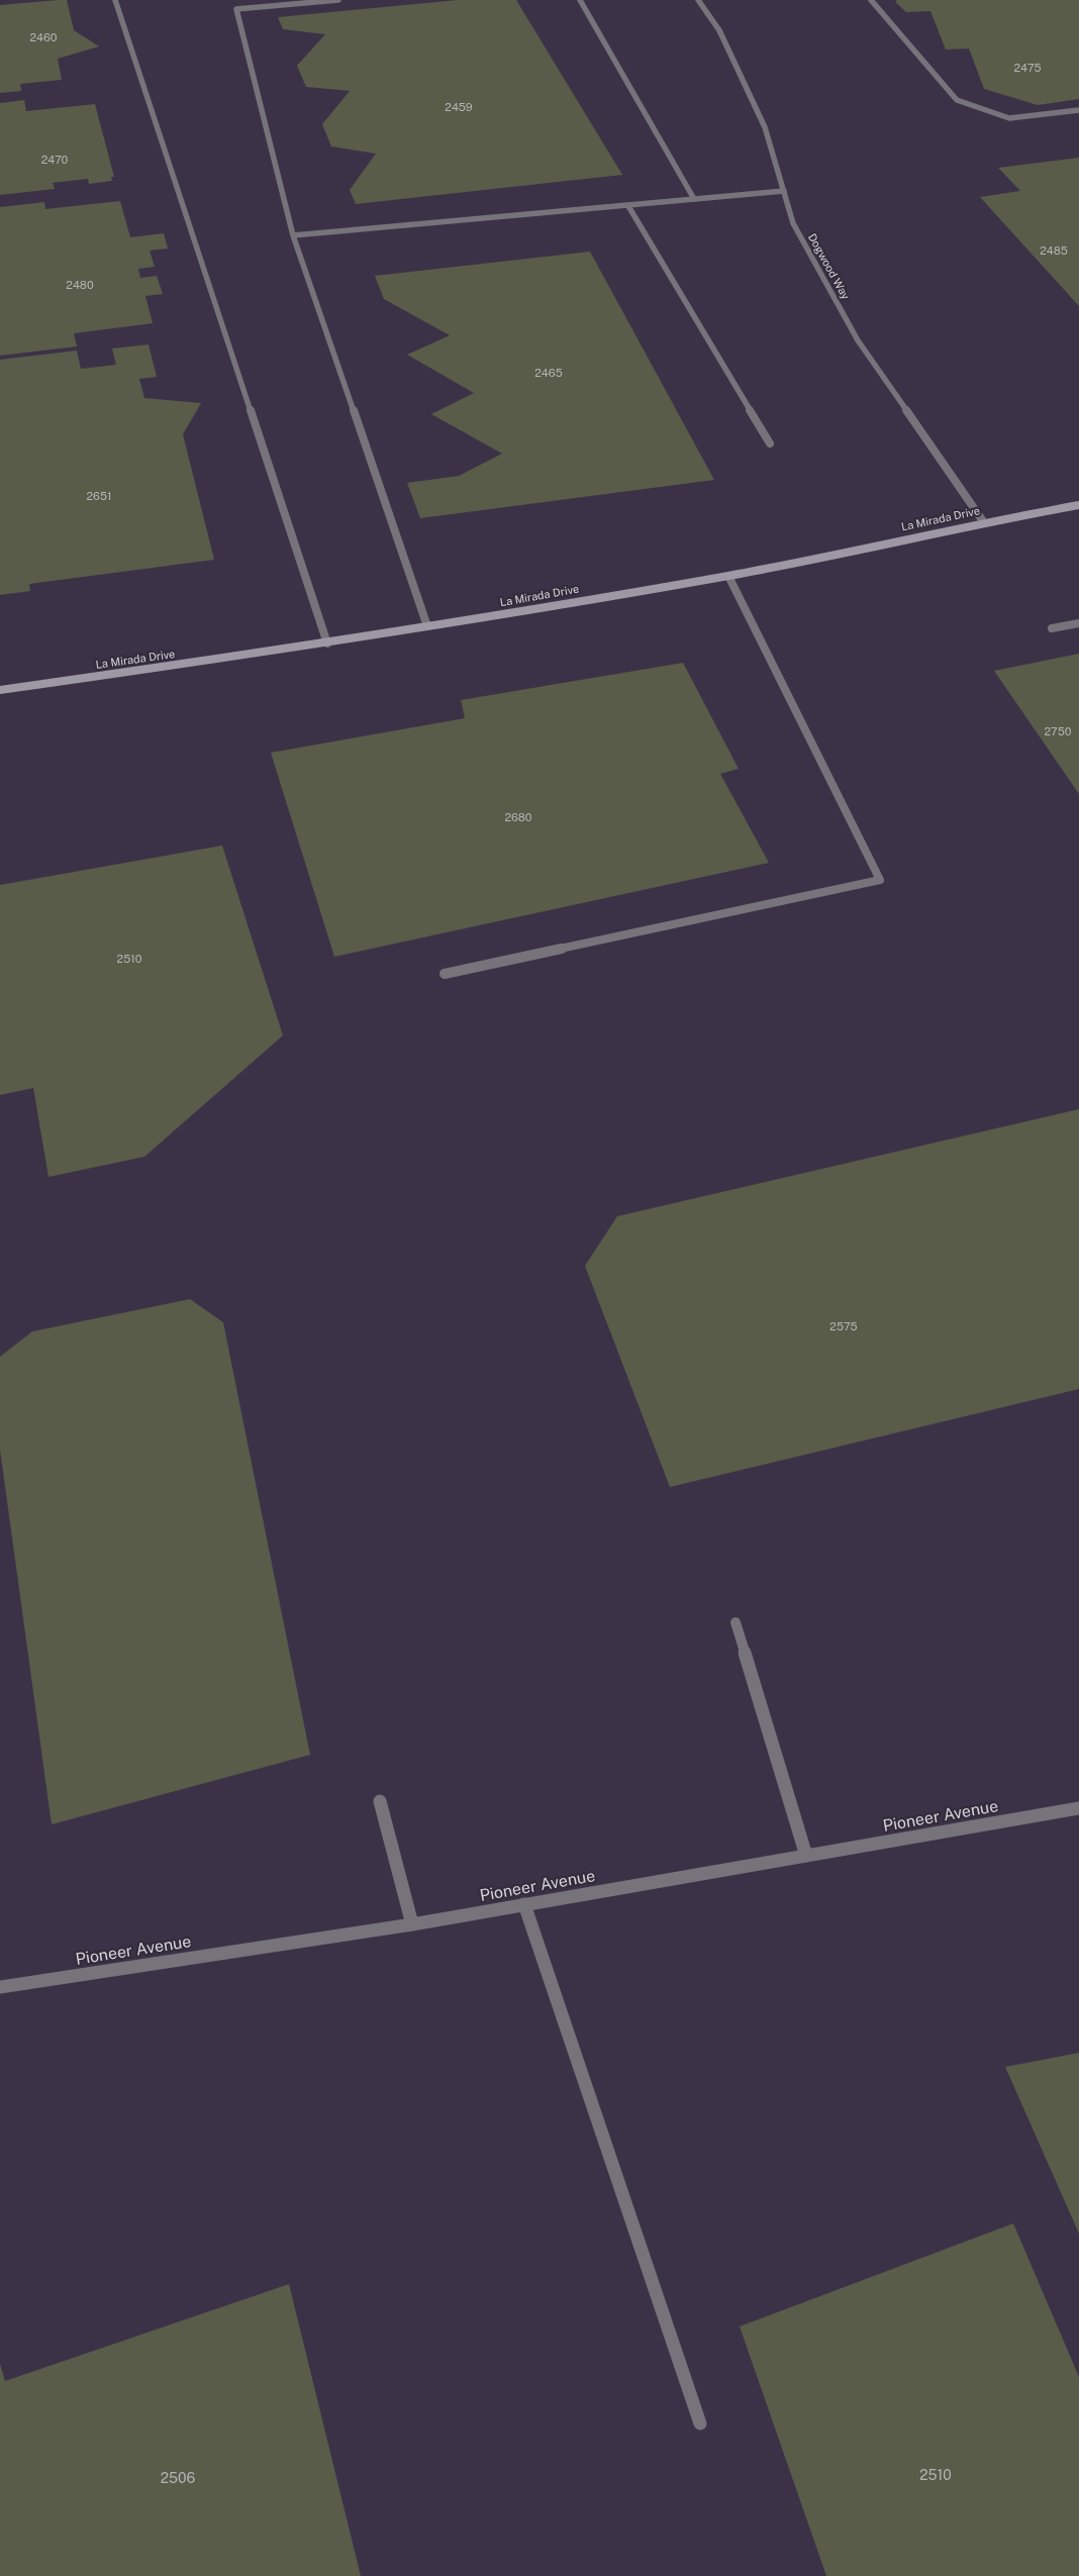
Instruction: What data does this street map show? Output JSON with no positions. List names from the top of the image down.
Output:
{
  "streets": {
    "main road": ["La Mirada Drive"],
    "street": ["Dogwood Way", "Pioneer Avenue"]
  },
  "crossings": [
    ["Dogwood Way", "La Mirada Drive"]
  ],
  "house_numbers": [
    "2460",
    "2475",
    "2459",
    "2470",
    "2485",
    "2480",
    "2465",
    "2651",
    "2750",
    "2680",
    "2510",
    "2575",
    "2510",
    "2506"
  ]
}
